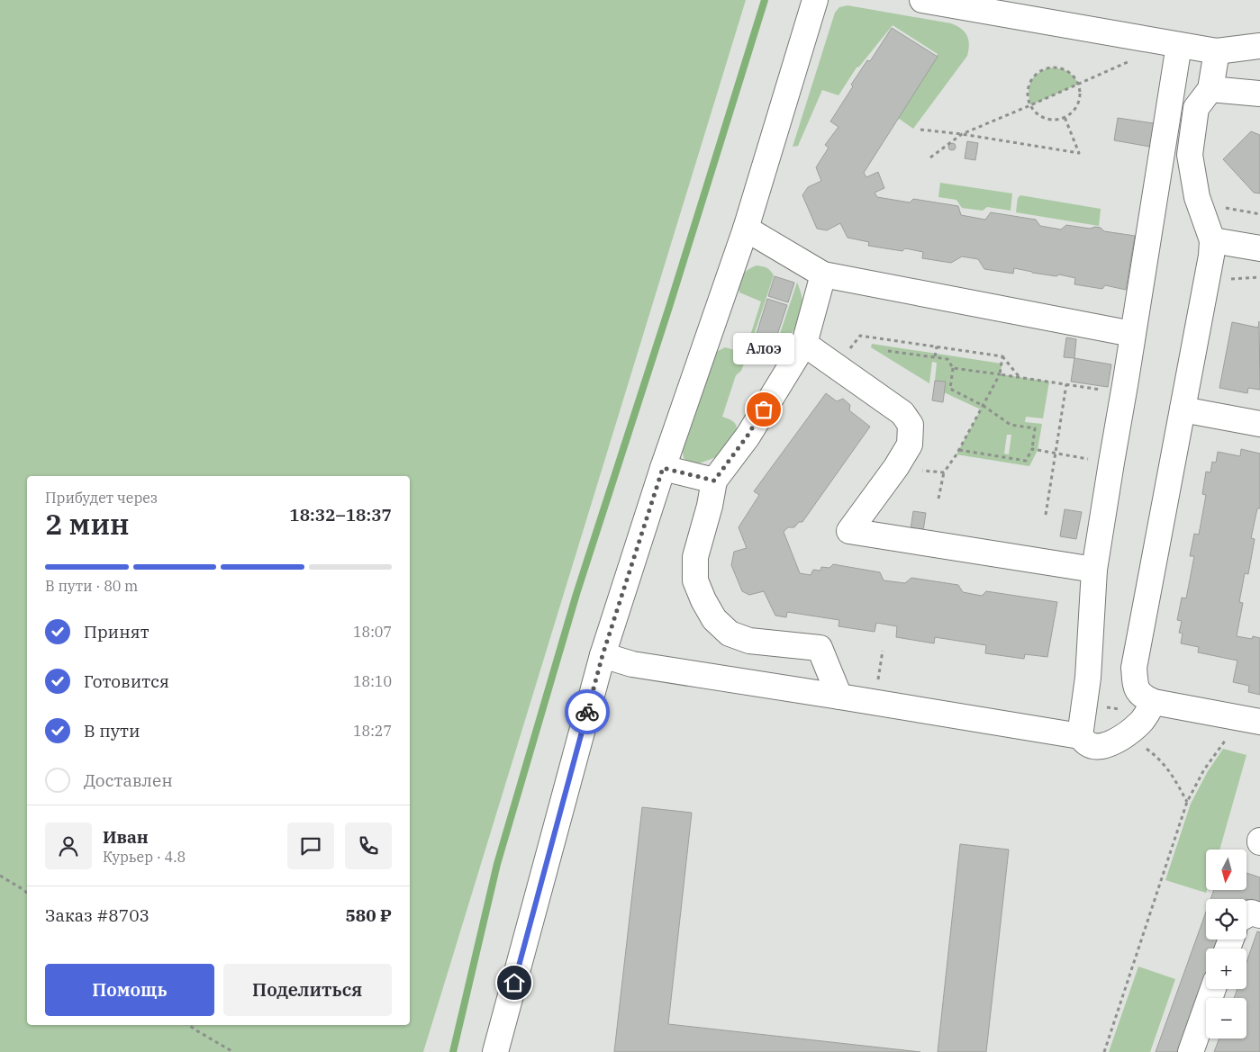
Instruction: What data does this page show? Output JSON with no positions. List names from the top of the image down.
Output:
{
  "places": ["Алоэ"],
  "north": "bottom",
  "page": {
    "bubble": "Алоэ",
    "heading": ["2 мин", "Прибудет через", "18:32–18:37"],
    "panel": [
      "Иван",
      "Курьер · 4.8",
      "Заказ #8703",
      "580 ₽"
    ],
    "bar": "В пути · 80 m",
    "list": [
      ["Принят", "18:07"],
      ["Готовится", "18:10"],
      ["В пути", "18:27"],
      "Доставлен"
    ],
    "map_buttons": ["+", "−"],
    "buttons": ["Помощь", "Поделиться"]
  }
}
